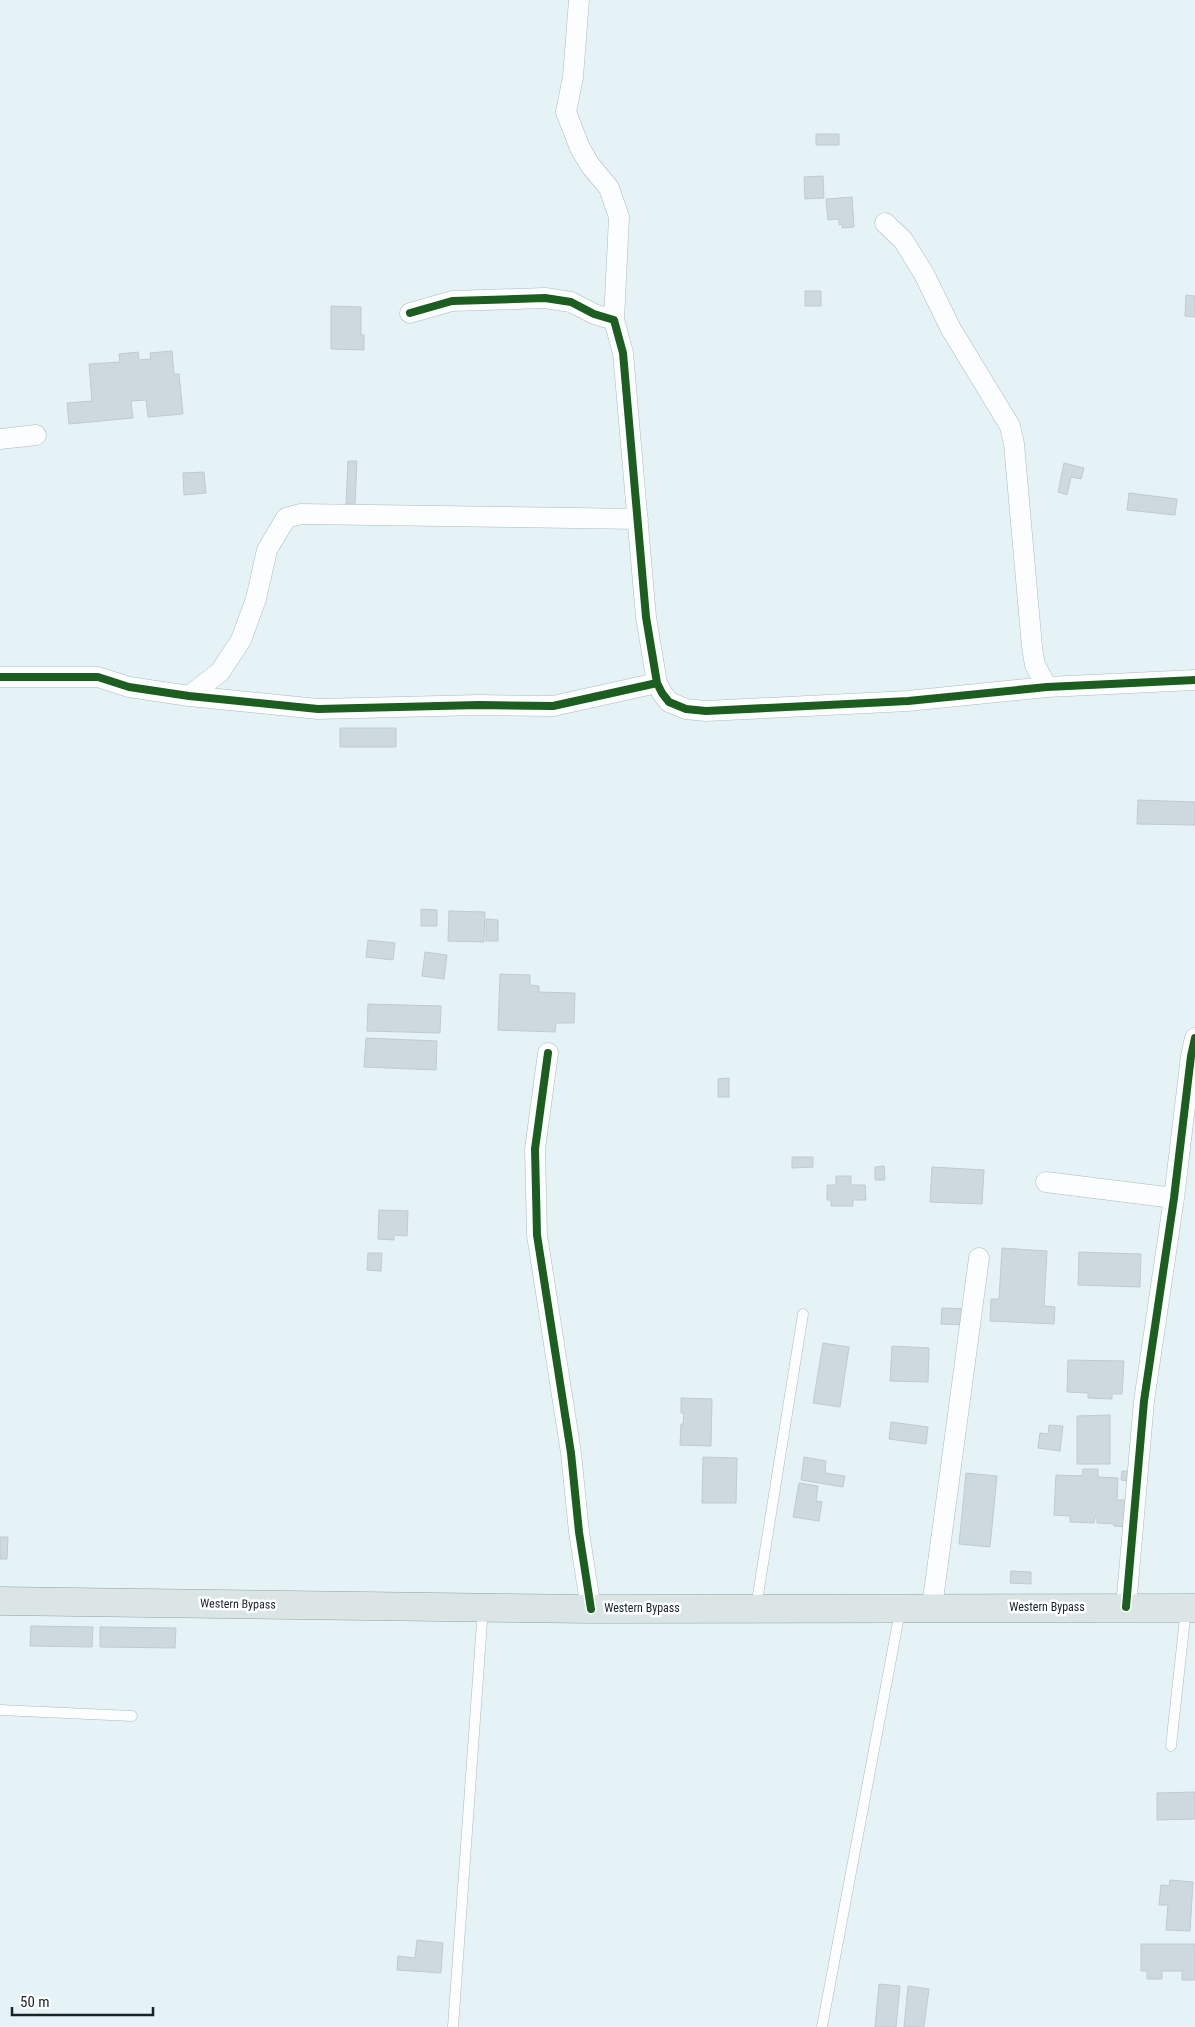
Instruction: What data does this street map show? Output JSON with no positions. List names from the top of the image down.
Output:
{
  "streets": {
    "main road": ["Western Bypass"]
  },
  "scale_bar": "50 m"
}
